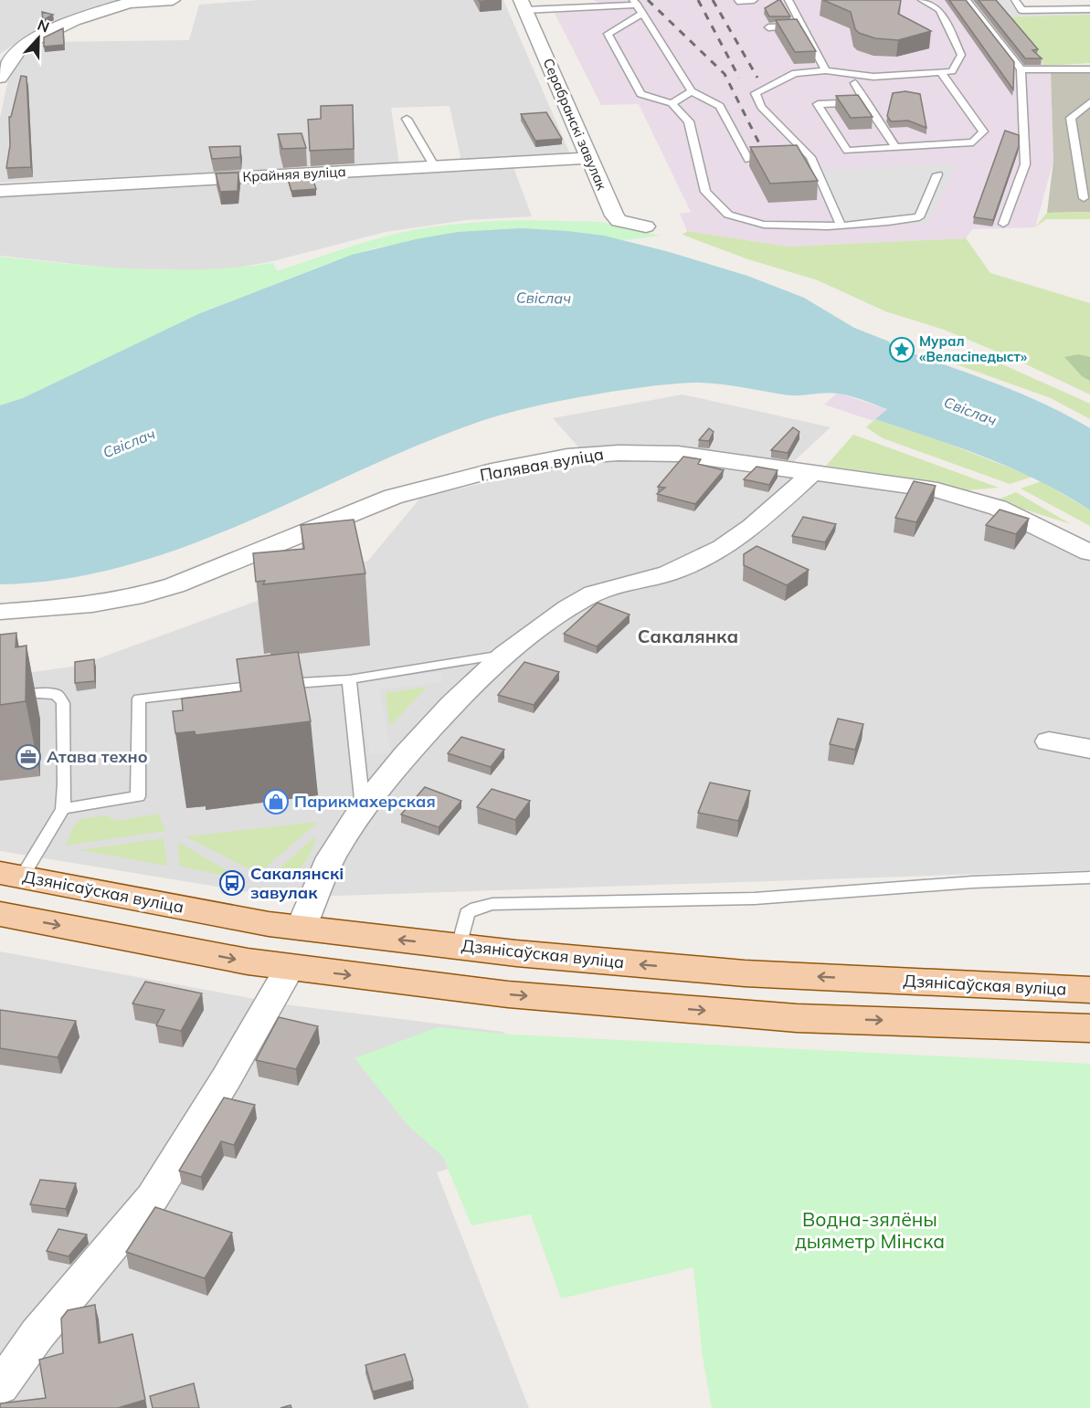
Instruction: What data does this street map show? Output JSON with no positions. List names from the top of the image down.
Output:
{
  "streets": {
    "main road": ["Дзянісаўская вуліца"],
    "street": ["Серабранскі завулак", "Крайняя вуліца", "Палявая вуліца"]
  },
  "crossings": [
    ["Серабранскі завулак", "Крайняя вуліца"]
  ],
  "districts": ["Сакалянка"],
  "water": ["Свіслач"],
  "parks": ["Водна-зялёны дыяметр Мінска"],
  "places": {
    "place": ["Мурал «Веласіпедыст»"],
    "office": ["Атава техно"],
    "shop": ["Парикмахерская"],
    "bus stop": ["Сакалянскі завулак"]
  },
  "north": "top"
}
